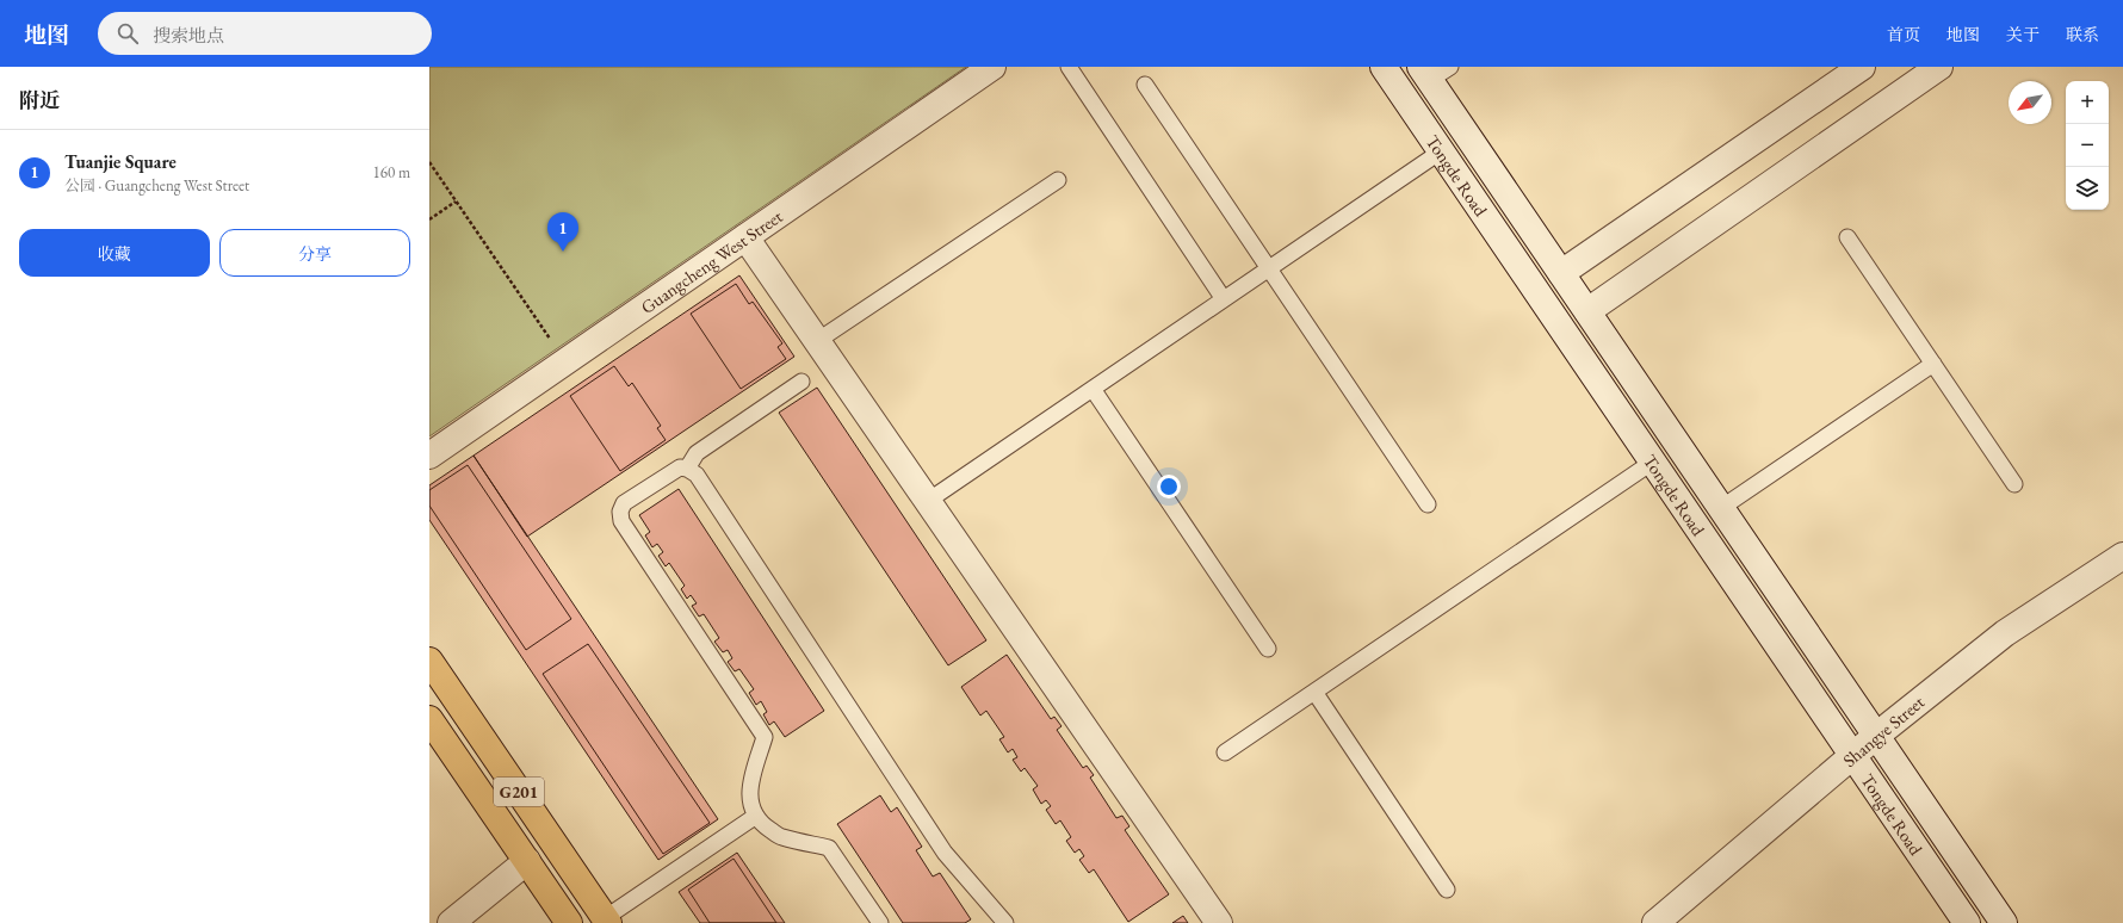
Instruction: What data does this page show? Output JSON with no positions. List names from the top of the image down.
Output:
{
  "streets": {
    "highway": ["G201"],
    "street": ["Tongde Road", "Guangcheng West Street", "Shangye Street"]
  },
  "crossings": [
    ["Tongde Road", "Shangye Street"]
  ],
  "north": "bottom left",
  "page": {
    "header": "地图",
    "search": "搜索地点",
    "nav": [
      "首页",
      "地图",
      "关于",
      "联系"
    ],
    "heading": "附近",
    "map_buttons": ["+", "−"],
    "list": [
      {
        "mark": "1",
        "name": "Tuanjie Square",
        "note": "公园 · Guangcheng West Street",
        "value": "160 m"
      }
    ],
    "pins": "1",
    "buttons": ["收藏", "分享"]
  }
}
